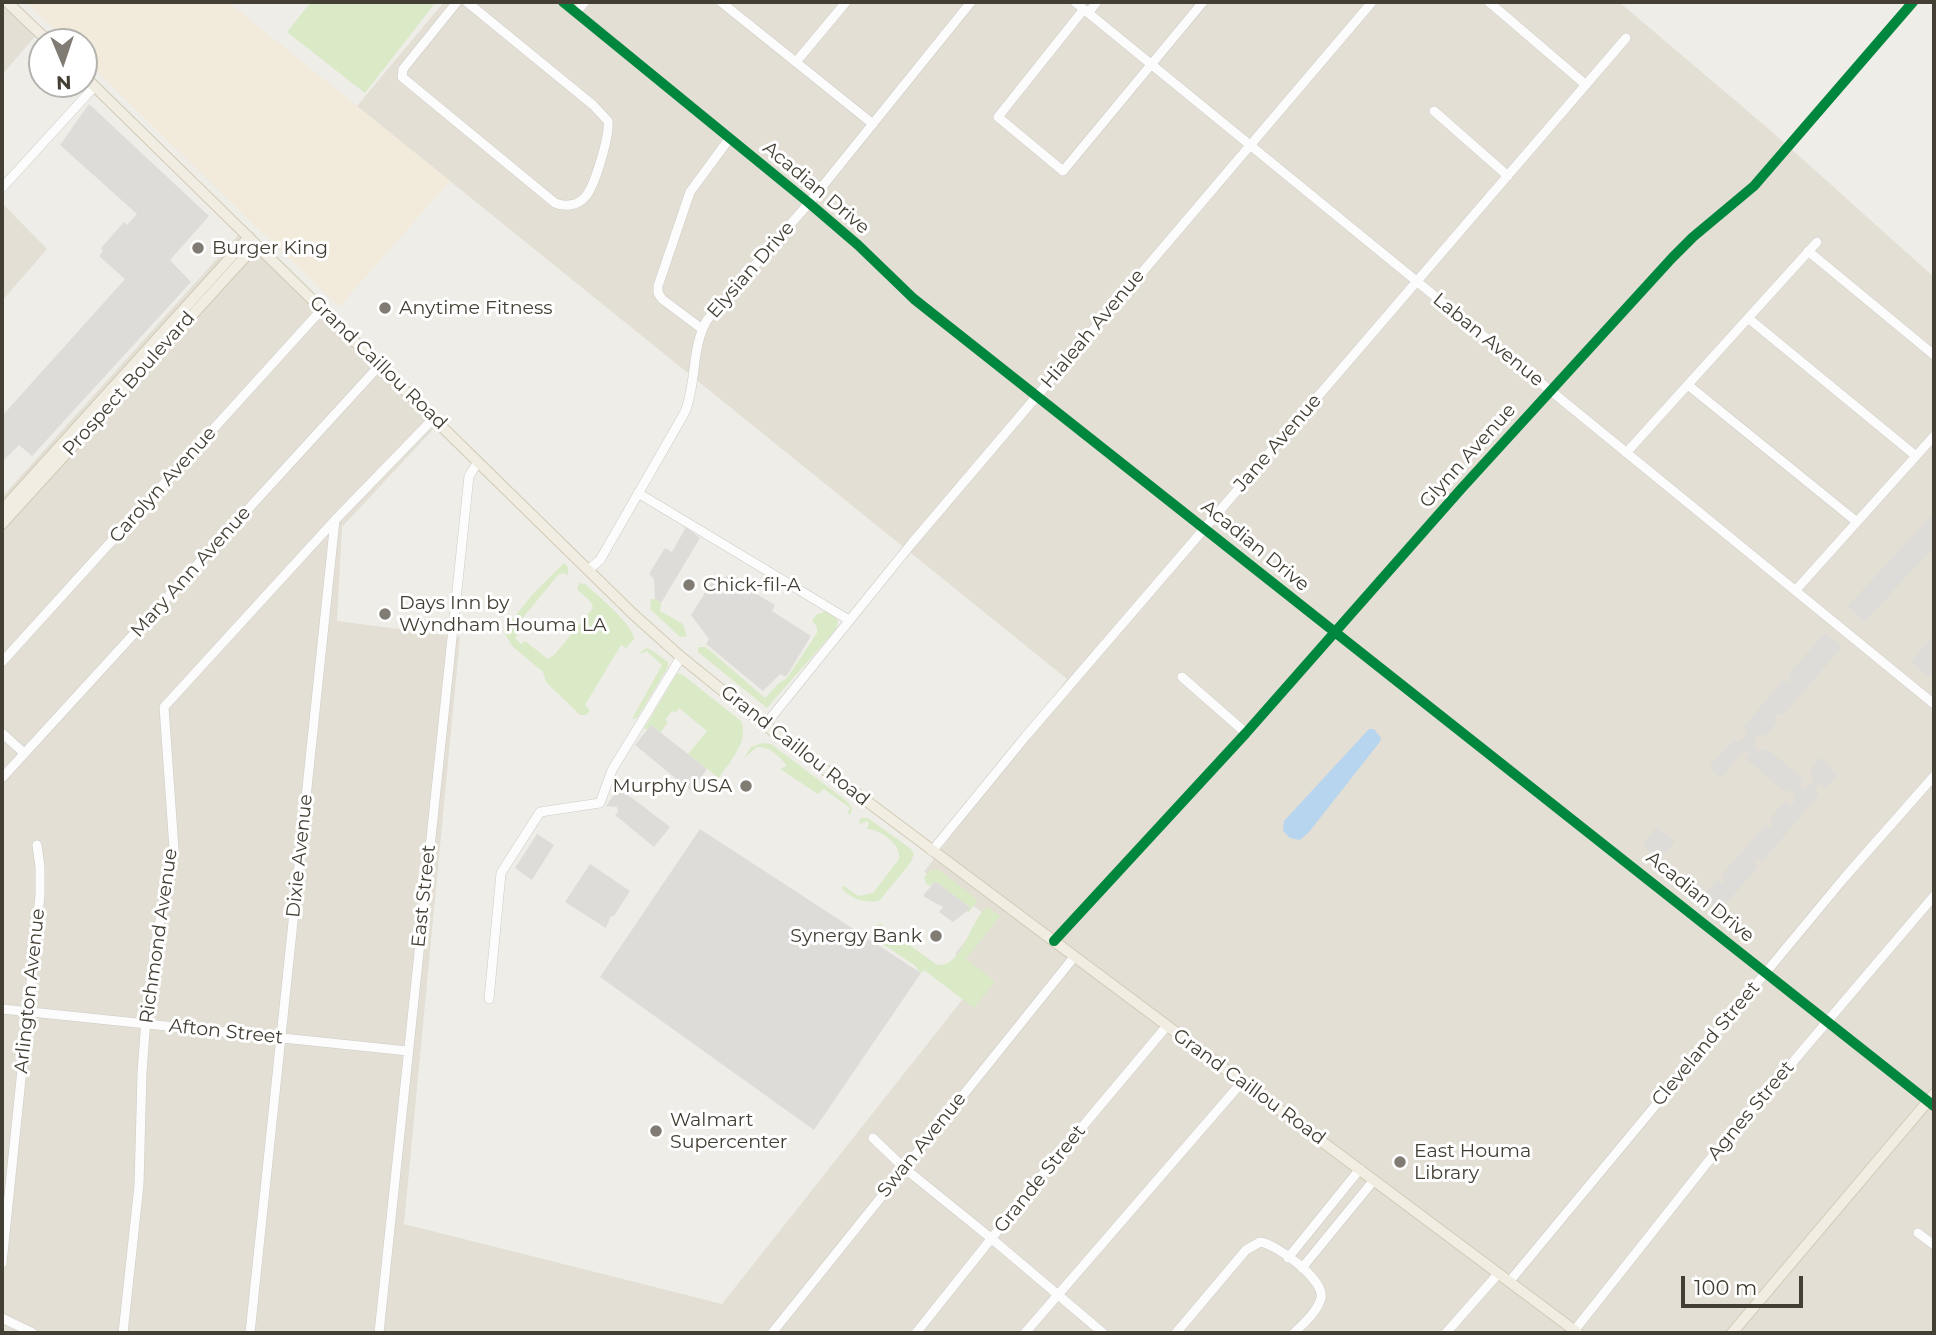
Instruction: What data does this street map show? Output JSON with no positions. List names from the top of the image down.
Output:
{
  "streets": {
    "main road": ["Grand Caillou Road", "Prospect Boulevard"],
    "street": [
      "Acadian Drive",
      "Elysian Drive",
      "Hialeah Avenue",
      "Laban Avenue",
      "Jane Avenue",
      "Glynn Avenue",
      "Carolyn Avenue",
      "Mary Ann Avenue",
      "Dixie Avenue",
      "East Street",
      "Richmond Avenue",
      "Arlington Avenue",
      "Afton Street",
      "Cleveland Street",
      "Agnes Street",
      "Swan Avenue",
      "Grande Street"
    ]
  },
  "crossings": [
    ["Acadian Drive", "Elysian Drive"],
    ["Acadian Drive", "Hialeah Avenue"],
    ["Acadian Drive", "Jane Avenue"],
    ["Acadian Drive", "Glynn Avenue"],
    ["Acadian Drive", "Cleveland Street"],
    ["Acadian Drive", "Agnes Street"],
    ["Elysian Drive", "Grand Caillou Road"],
    ["Hialeah Avenue", "Laban Avenue"],
    ["Hialeah Avenue", "Grand Caillou Road"],
    ["Laban Avenue", "Jane Avenue"],
    ["Laban Avenue", "Glynn Avenue"],
    ["Grand Caillou Road", "Prospect Boulevard"],
    ["Grand Caillou Road", "Jane Avenue"],
    ["Grand Caillou Road", "Glynn Avenue"],
    ["Grand Caillou Road", "Carolyn Avenue"],
    ["Grand Caillou Road", "Mary Ann Avenue"],
    ["Grand Caillou Road", "East Street"],
    ["Grand Caillou Road", "Cleveland Street"],
    ["Grand Caillou Road", "Agnes Street"],
    ["Grand Caillou Road", "Swan Avenue"],
    ["Grand Caillou Road", "Grande Street"],
    ["Dixie Avenue", "Richmond Avenue"],
    ["Dixie Avenue", "Afton Street"],
    ["East Street", "Afton Street"],
    ["Richmond Avenue", "Afton Street"],
    ["Arlington Avenue", "Afton Street"]
  ],
  "places": [
    "Burger King",
    "Anytime Fitness",
    "Chick-fil-A",
    "Days Inn by Wyndham Houma LA",
    "Murphy USA",
    "Synergy Bank",
    "Walmart Supercenter",
    "East Houma Library"
  ],
  "scale_bar": "100 m",
  "north": "bottom"
}
